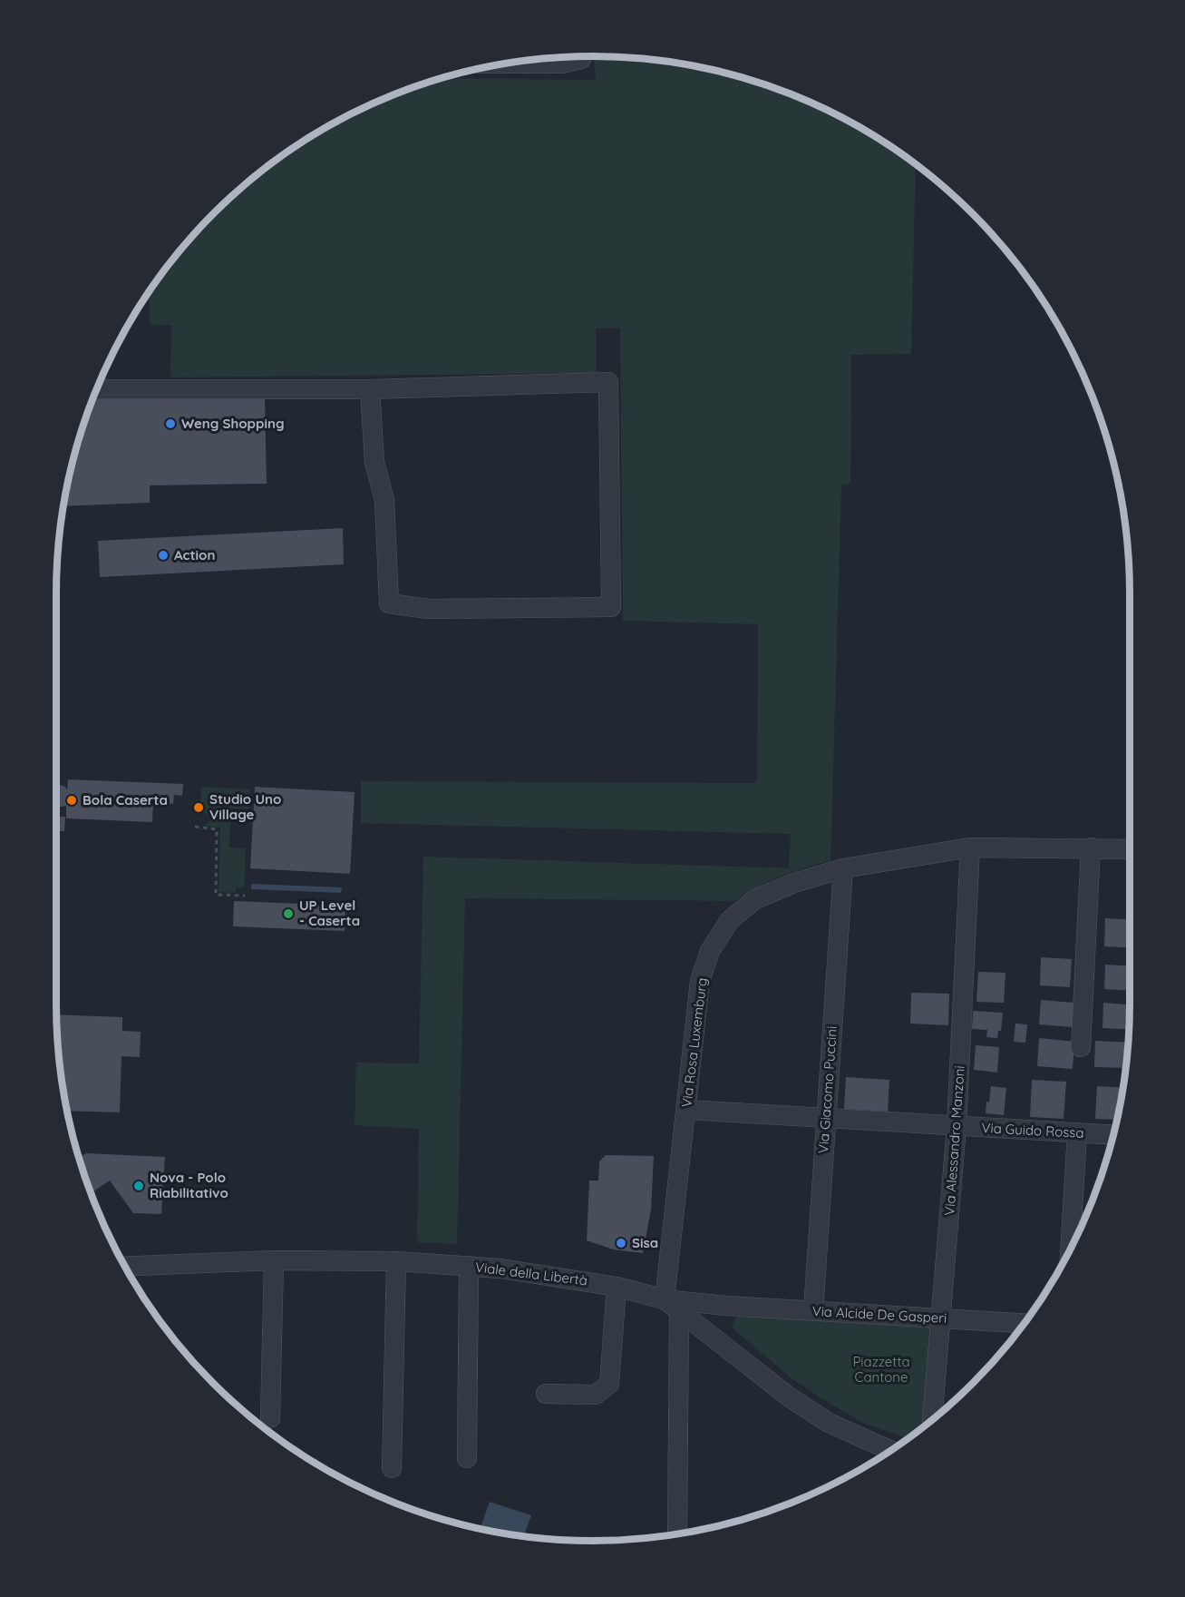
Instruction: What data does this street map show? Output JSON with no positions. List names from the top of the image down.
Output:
{
  "streets": {
    "street": [
      "Via Rosa Luxemburg",
      "Via Giacomo Puccini",
      "Via Guido Rossa",
      "Via Alessandro Manzoni",
      "Viale della Libertà",
      "Via Alcide De Gasperi"
    ]
  },
  "crossings": [
    ["Via Rosa Luxemburg", "Via Giacomo Puccini"],
    ["Via Rosa Luxemburg", "Via Guido Rossa"],
    ["Via Rosa Luxemburg", "Via Alessandro Manzoni"],
    ["Via Rosa Luxemburg", "Viale della Libertà"],
    ["Via Rosa Luxemburg", "Via Alcide De Gasperi"],
    ["Via Giacomo Puccini", "Via Guido Rossa"],
    ["Via Giacomo Puccini", "Via Alcide De Gasperi"],
    ["Via Guido Rossa", "Via Alessandro Manzoni"],
    ["Via Alessandro Manzoni", "Via Alcide De Gasperi"],
    ["Viale della Libertà", "Via Alcide De Gasperi"]
  ],
  "parks": ["Piazzetta Cantone"],
  "places": [
    "Weng Shopping",
    "Action",
    "Bola Caserta",
    "Studio Uno Village",
    "UP Level - Caserta",
    "Nova - Polo Riabilitativo",
    "Sisa"
  ]
}
